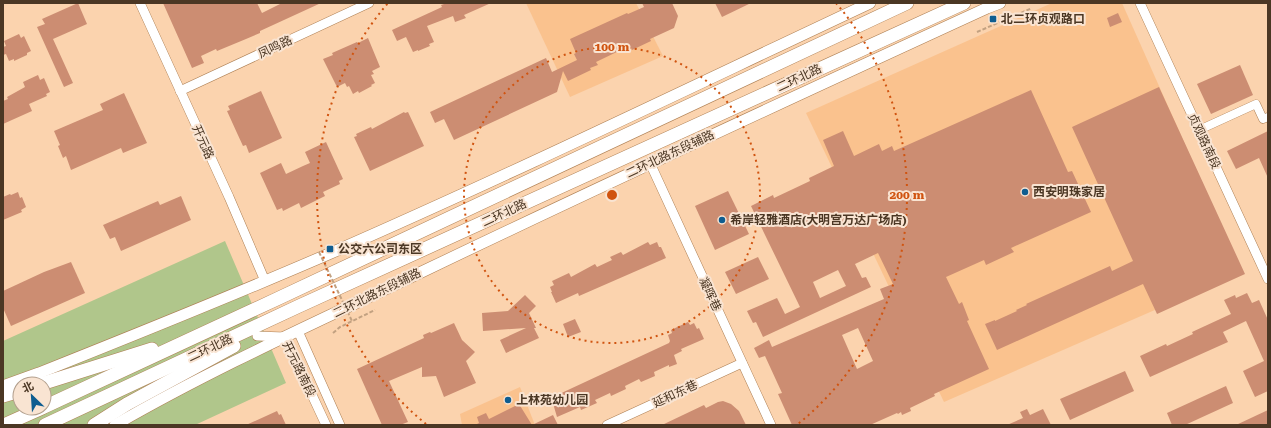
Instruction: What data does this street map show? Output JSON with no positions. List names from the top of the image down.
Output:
{
  "streets": {
    "highway": ["二环北路"],
    "main road": ["二环北路东段辅路"],
    "street": [
      "凤鸣路",
      "贞观路南段",
      "开元路",
      "凝晖巷",
      "开元路南段",
      "延和东巷"
    ]
  },
  "crossings": [
    ["凤鸣路", "开元路"],
    ["二环北路东段辅路", "凝晖巷"],
    ["二环北路东段辅路", "开元路南段"],
    ["凝晖巷", "延和东巷"]
  ],
  "places": {
    "transit": ["北二环贞观路口", "公交六公司东区"],
    "other": ["西安明珠家居", "希岸轻雅酒店(大明宫万达广场店)", "上林苑幼儿园"]
  },
  "north": "top left",
  "rings": ["100 m", "200 m"]
}
